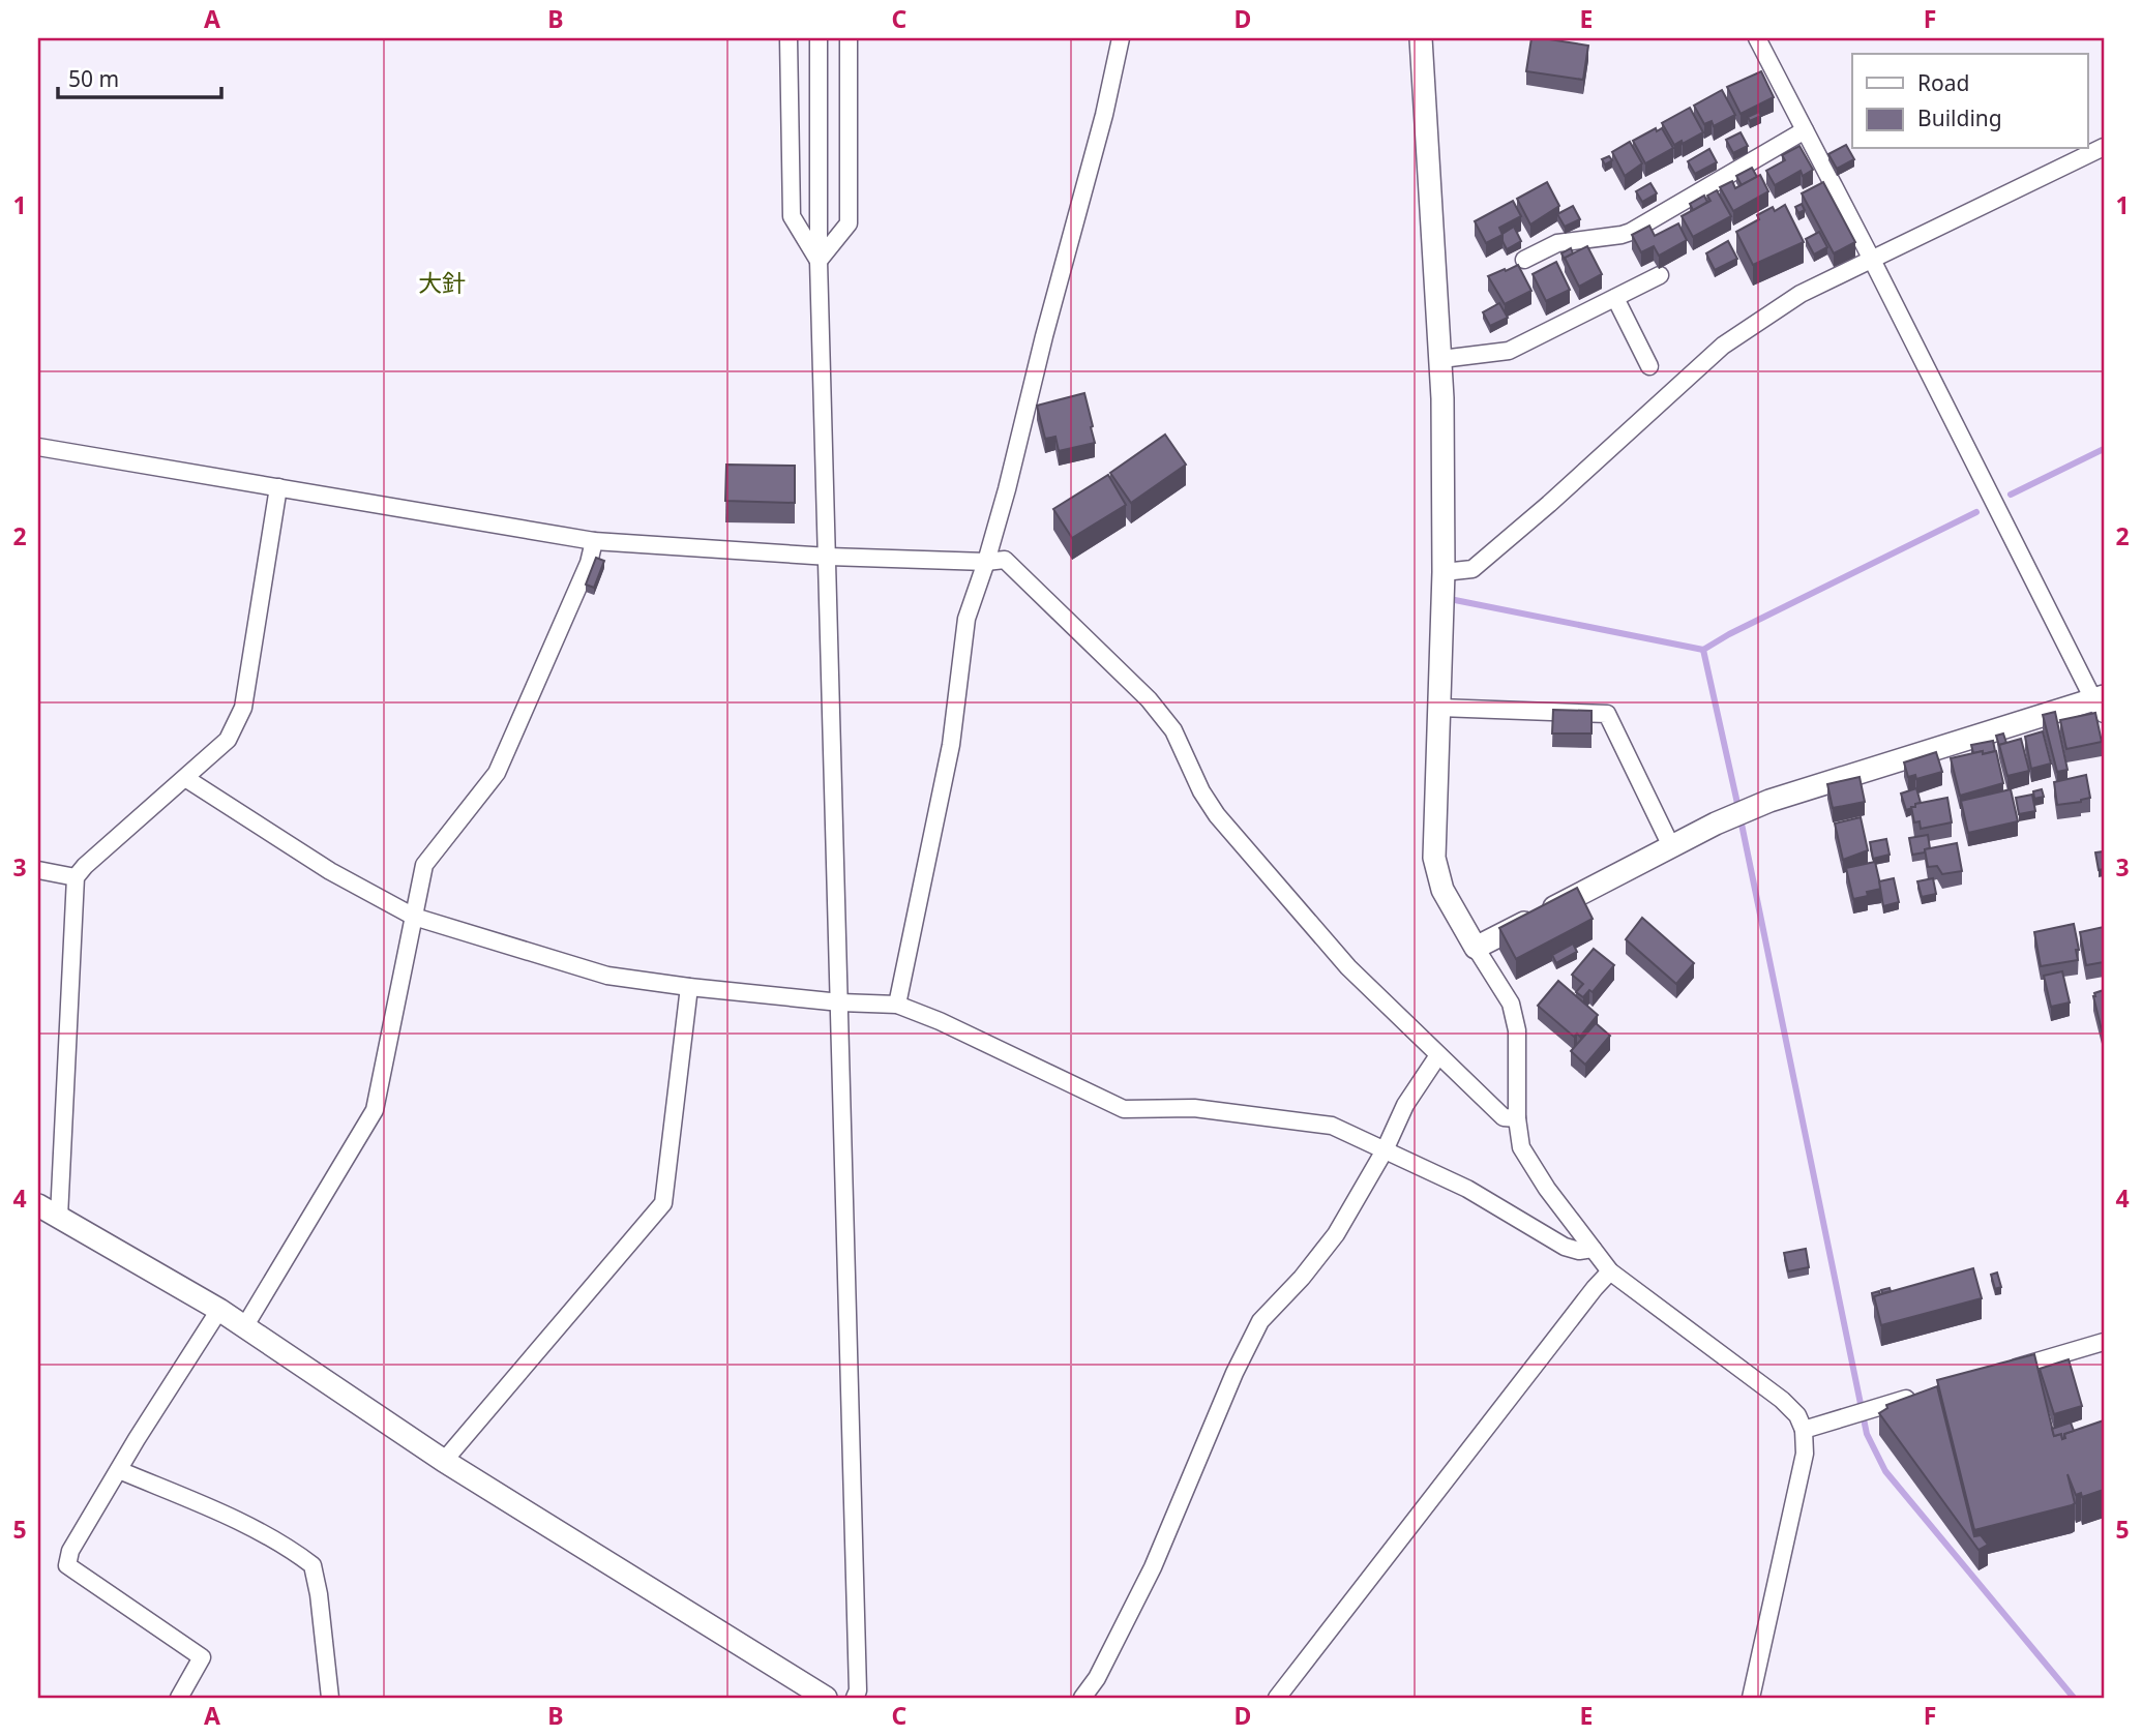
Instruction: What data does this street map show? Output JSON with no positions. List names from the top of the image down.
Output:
{
  "districts": ["大針"],
  "legend": ["Road", "Building"],
  "scale_bar": "50 m",
  "grid": {
    "columns": [
      "A",
      "B",
      "C",
      "D",
      "E",
      "F"
    ],
    "rows": [
      "1",
      "2",
      "3",
      "4",
      "5"
    ]
  }
}
